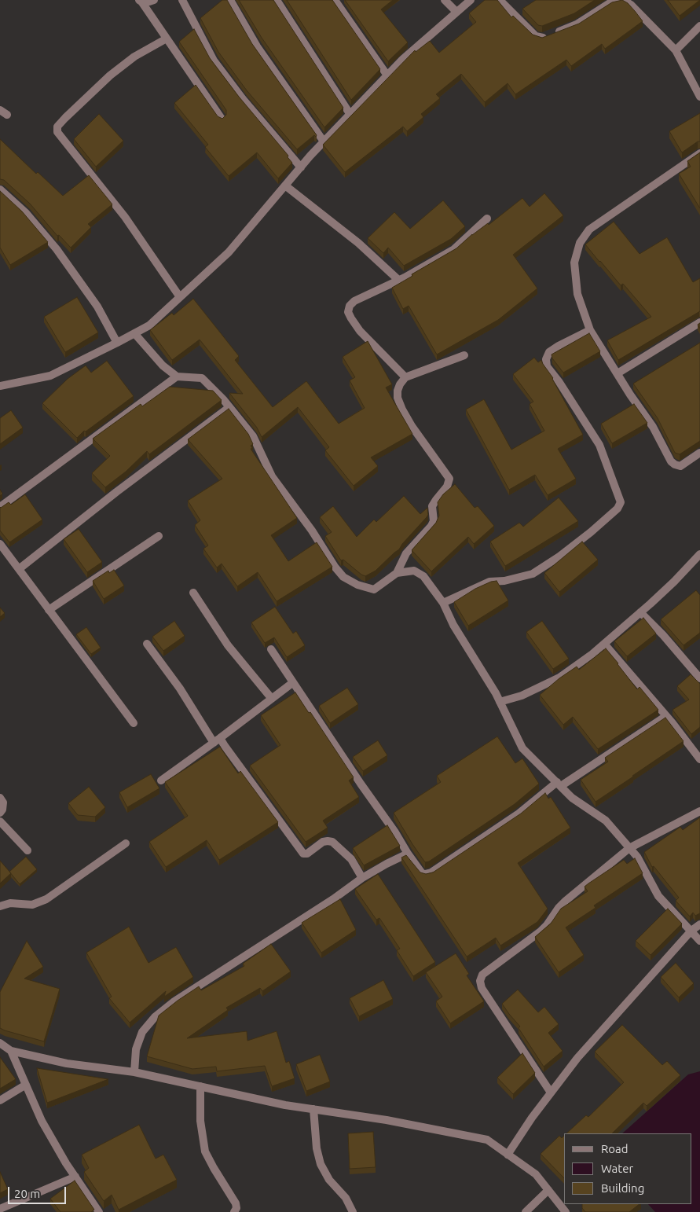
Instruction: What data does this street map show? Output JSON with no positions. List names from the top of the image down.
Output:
{
  "legend": ["Road", "Water", "Building"],
  "scale_bar": "20 m"
}
